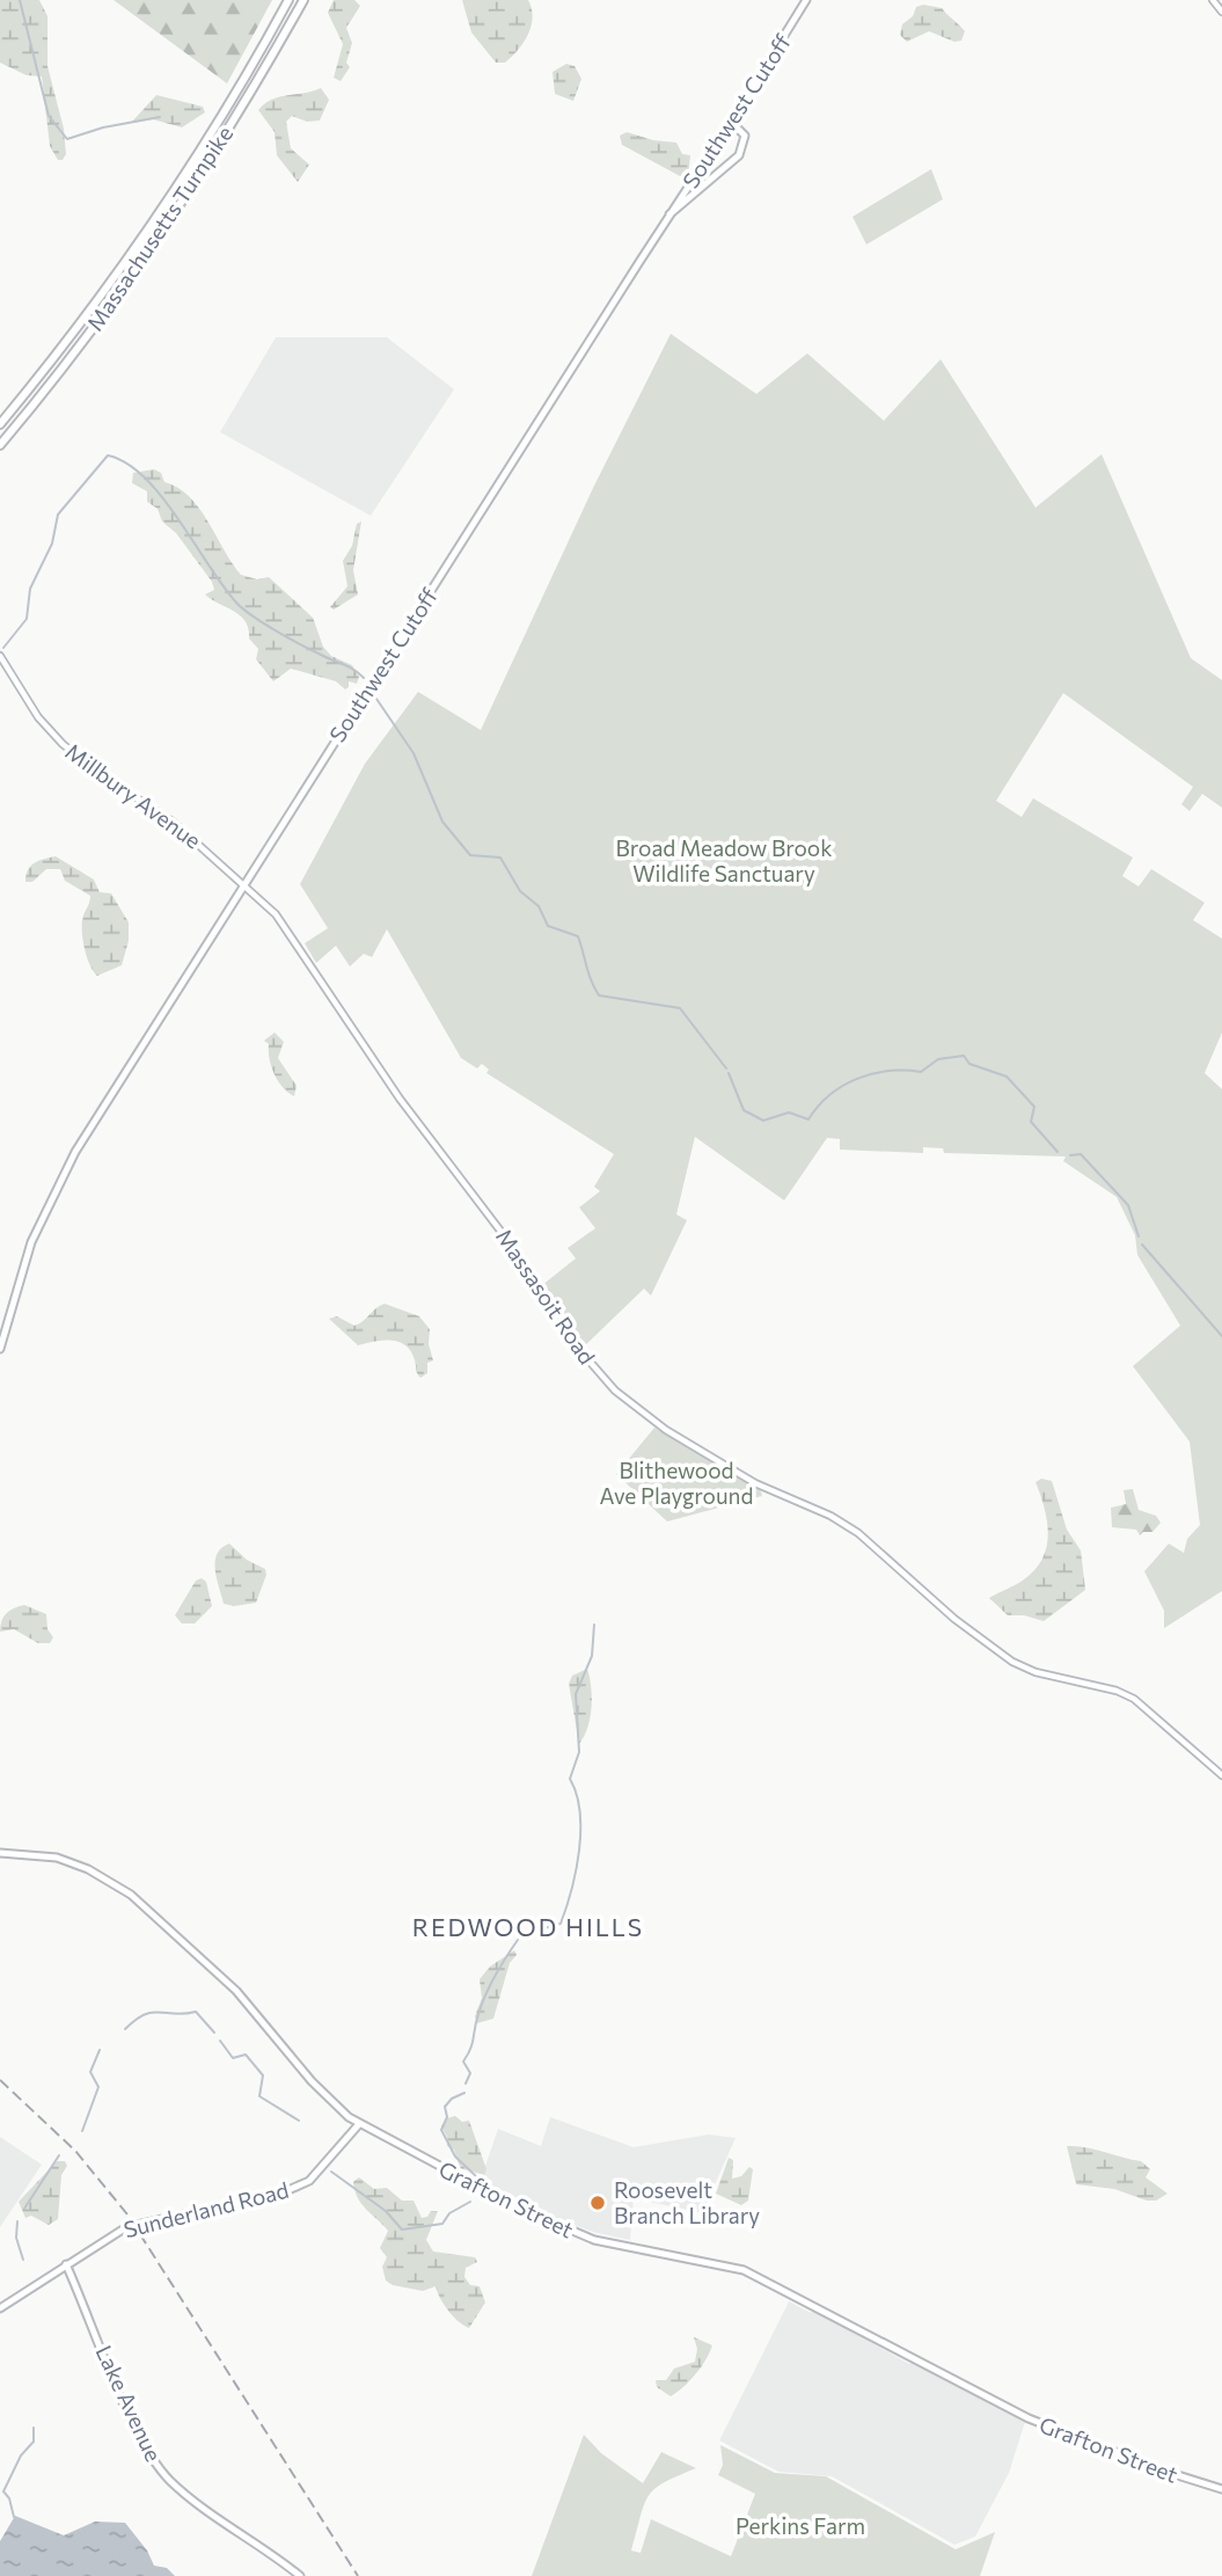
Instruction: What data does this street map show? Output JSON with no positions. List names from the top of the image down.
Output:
{
  "streets": {
    "highway": ["Massachusetts Turnpike"],
    "main road": [
      "Southwest Cutoff",
      "Millbury Avenue",
      "Massasoit Road",
      "Grafton Street",
      "Sunderland Road",
      "Lake Avenue"
    ]
  },
  "crossings": [
    ["Southwest Cutoff", "Massasoit Road"],
    ["Millbury Avenue", "Massasoit Road"],
    ["Grafton Street", "Sunderland Road"],
    ["Sunderland Road", "Lake Avenue"]
  ],
  "districts": ["REDWOOD HILLS"],
  "parks": ["Broad Meadow Brook Wildlife Sanctuary", "Blithewood Ave Playground", "Perkins Farm"],
  "places": ["Roosevelt Branch Library"]
}
